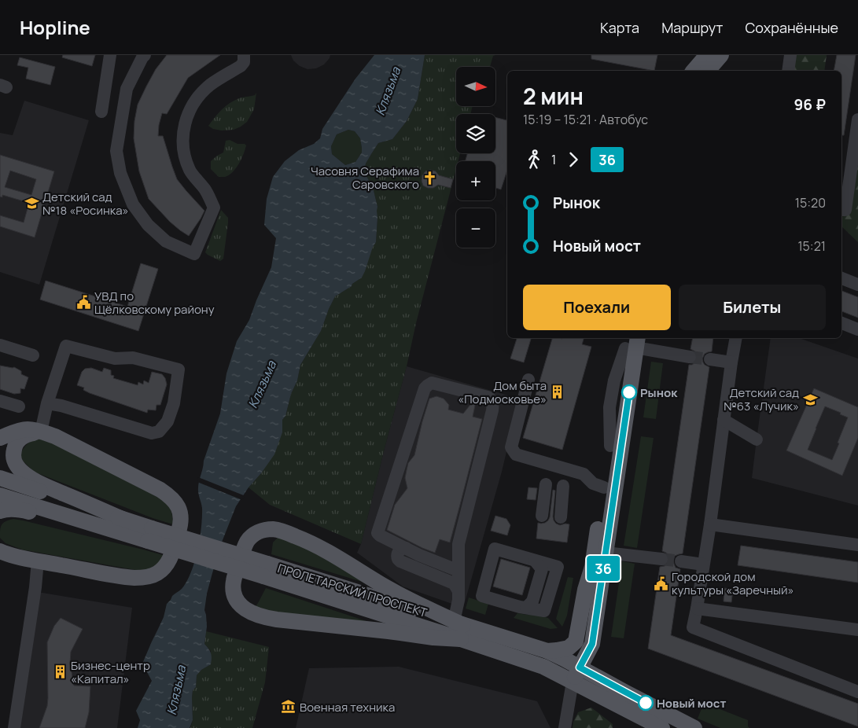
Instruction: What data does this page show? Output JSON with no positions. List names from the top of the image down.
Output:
{
  "streets": {
    "main road": ["ПРОЛЕТАРСКИЙ ПРОСПЕКТ"]
  },
  "water": ["Клязьма"],
  "places": {
    "church": ["Часовня Серафима Саровского"],
    "school or university": ["Детский сад №18 «Росинка»", "Детский сад №63 «Лучик»"],
    "public building": ["УВД по Щёлковскому району", "Городской дом культуры «Заречный»"],
    "building": ["Дом быта «Подмосковье»", "Бизнес-центр «Капитал»"],
    "other": ["Рынок", "Новый мост"],
    "museum": ["Военная техника"]
  },
  "lines": ["bus line 36"],
  "north": "right",
  "page": {
    "header": "Hopline",
    "nav": ["Карта", "Маршрут", "Сохранённые"],
    "on_map": "36",
    "map_buttons": ["+", "−"],
    "heading": ["2 мин", "15:19 – 15:21 · Автобус", "96 ₽"],
    "legs": ["1", "36"],
    "list": [
      {
        "name": "Рынок",
        "value": "15:20"
      },
      {
        "name": "Новый мост",
        "value": "15:21"
      }
    ],
    "buttons": ["Поехали", "Билеты"]
  }
}
